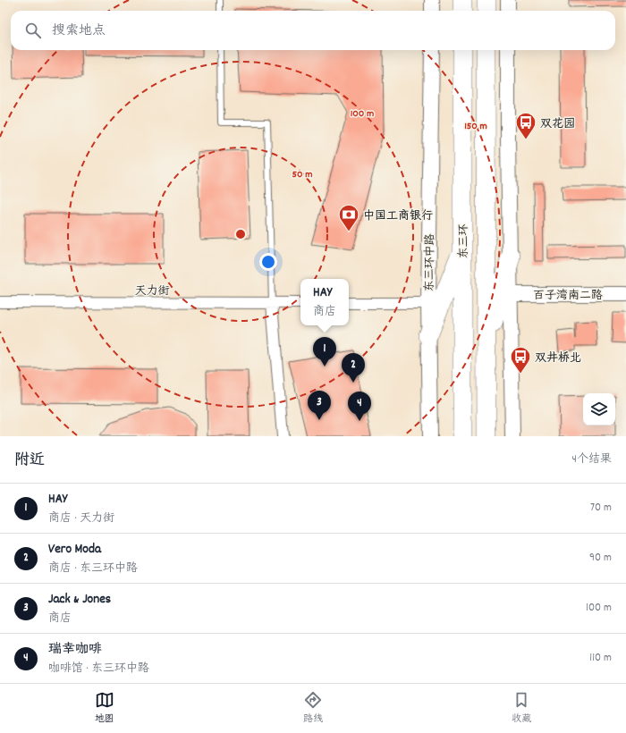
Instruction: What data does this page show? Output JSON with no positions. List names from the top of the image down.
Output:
{
  "streets": {
    "highway": ["东三环"],
    "street": ["东三环中路", "天力街", "百子湾南二路"]
  },
  "places": {
    "bus stop": ["双花园", "双井桥北"],
    "bank": ["中国工商银行"]
  },
  "page": {
    "search": "搜索地点",
    "popup": ["HAY", "商店"],
    "pins": [
      "1",
      "2",
      "3",
      "4"
    ],
    "heading": ["附近", "4个结果"],
    "list": [
      {
        "mark": "1",
        "name": "HAY",
        "note": "商店 · 天力街",
        "value": "70 m"
      },
      {
        "mark": "2",
        "name": "Vero Moda",
        "note": "商店 · 东三环中路",
        "value": "90 m"
      },
      {
        "mark": "3",
        "name": "Jack & Jones",
        "note": "商店",
        "value": "100 m"
      },
      {
        "mark": "4",
        "name": "瑞幸咖啡",
        "note": "咖啡馆 · 东三环中路",
        "value": "110 m"
      }
    ],
    "nav": ["地图", "路线", "收藏"]
  },
  "rings": ["100 m", "150 m", "50 m"]
}
